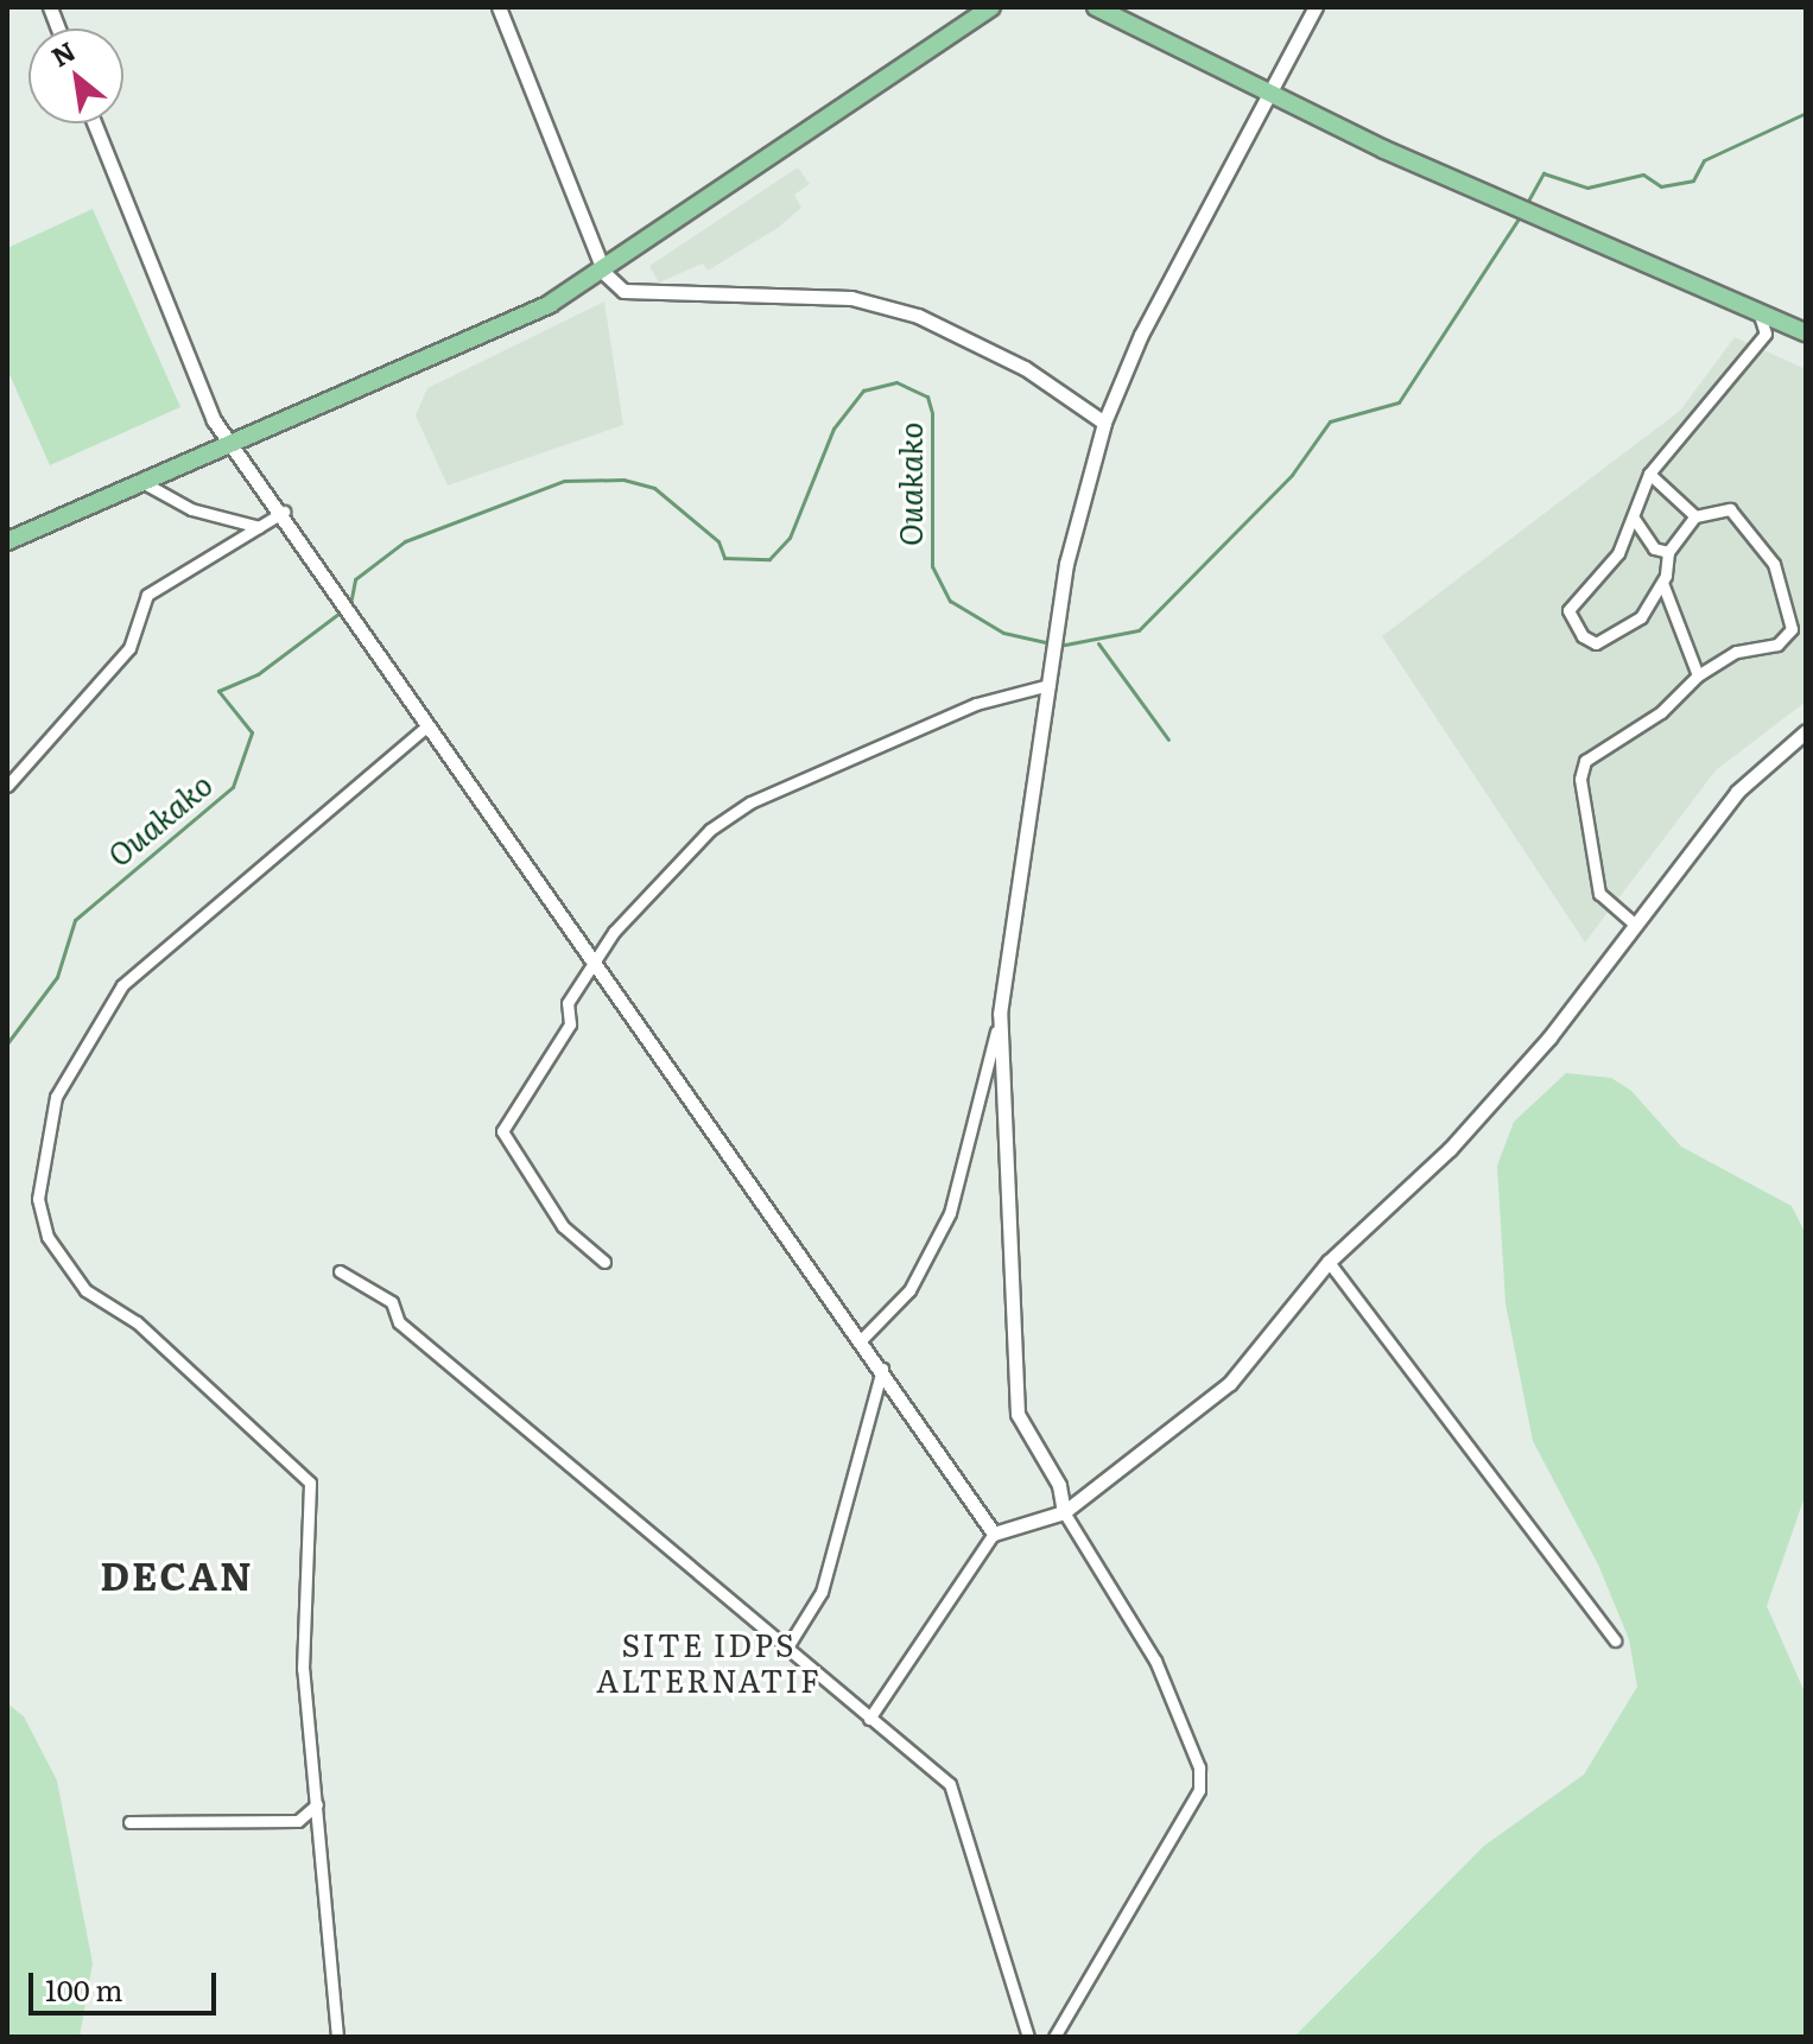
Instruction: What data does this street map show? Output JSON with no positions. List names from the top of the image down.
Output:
{
  "districts": ["DECAN", "SITE IDPS ALTERNATIF"],
  "water": ["Ouakako"],
  "scale_bar": "100 m",
  "north": "top left"
}
